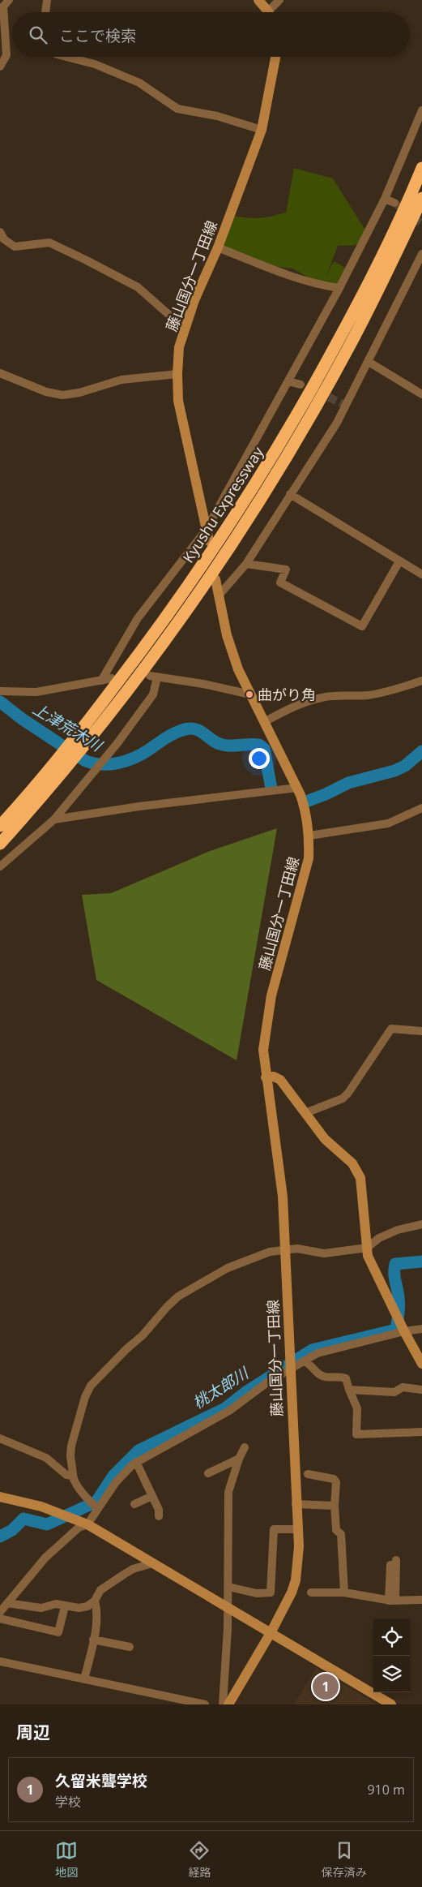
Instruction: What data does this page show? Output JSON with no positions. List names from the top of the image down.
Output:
{
  "streets": {
    "highway": ["Kyushu Expressway"],
    "main road": ["藤山国分一丁田線"]
  },
  "water": ["上津荒木川", "桃太郎川"],
  "places": ["曲がり角"],
  "page": {
    "search": "ここで検索",
    "pins": "1",
    "heading": "周辺",
    "list": [
      {
        "mark": "1",
        "name": "久留米聾学校",
        "note": "学校",
        "value": "910 m"
      }
    ],
    "nav": ["地図", "経路", "保存済み"]
  }
}
